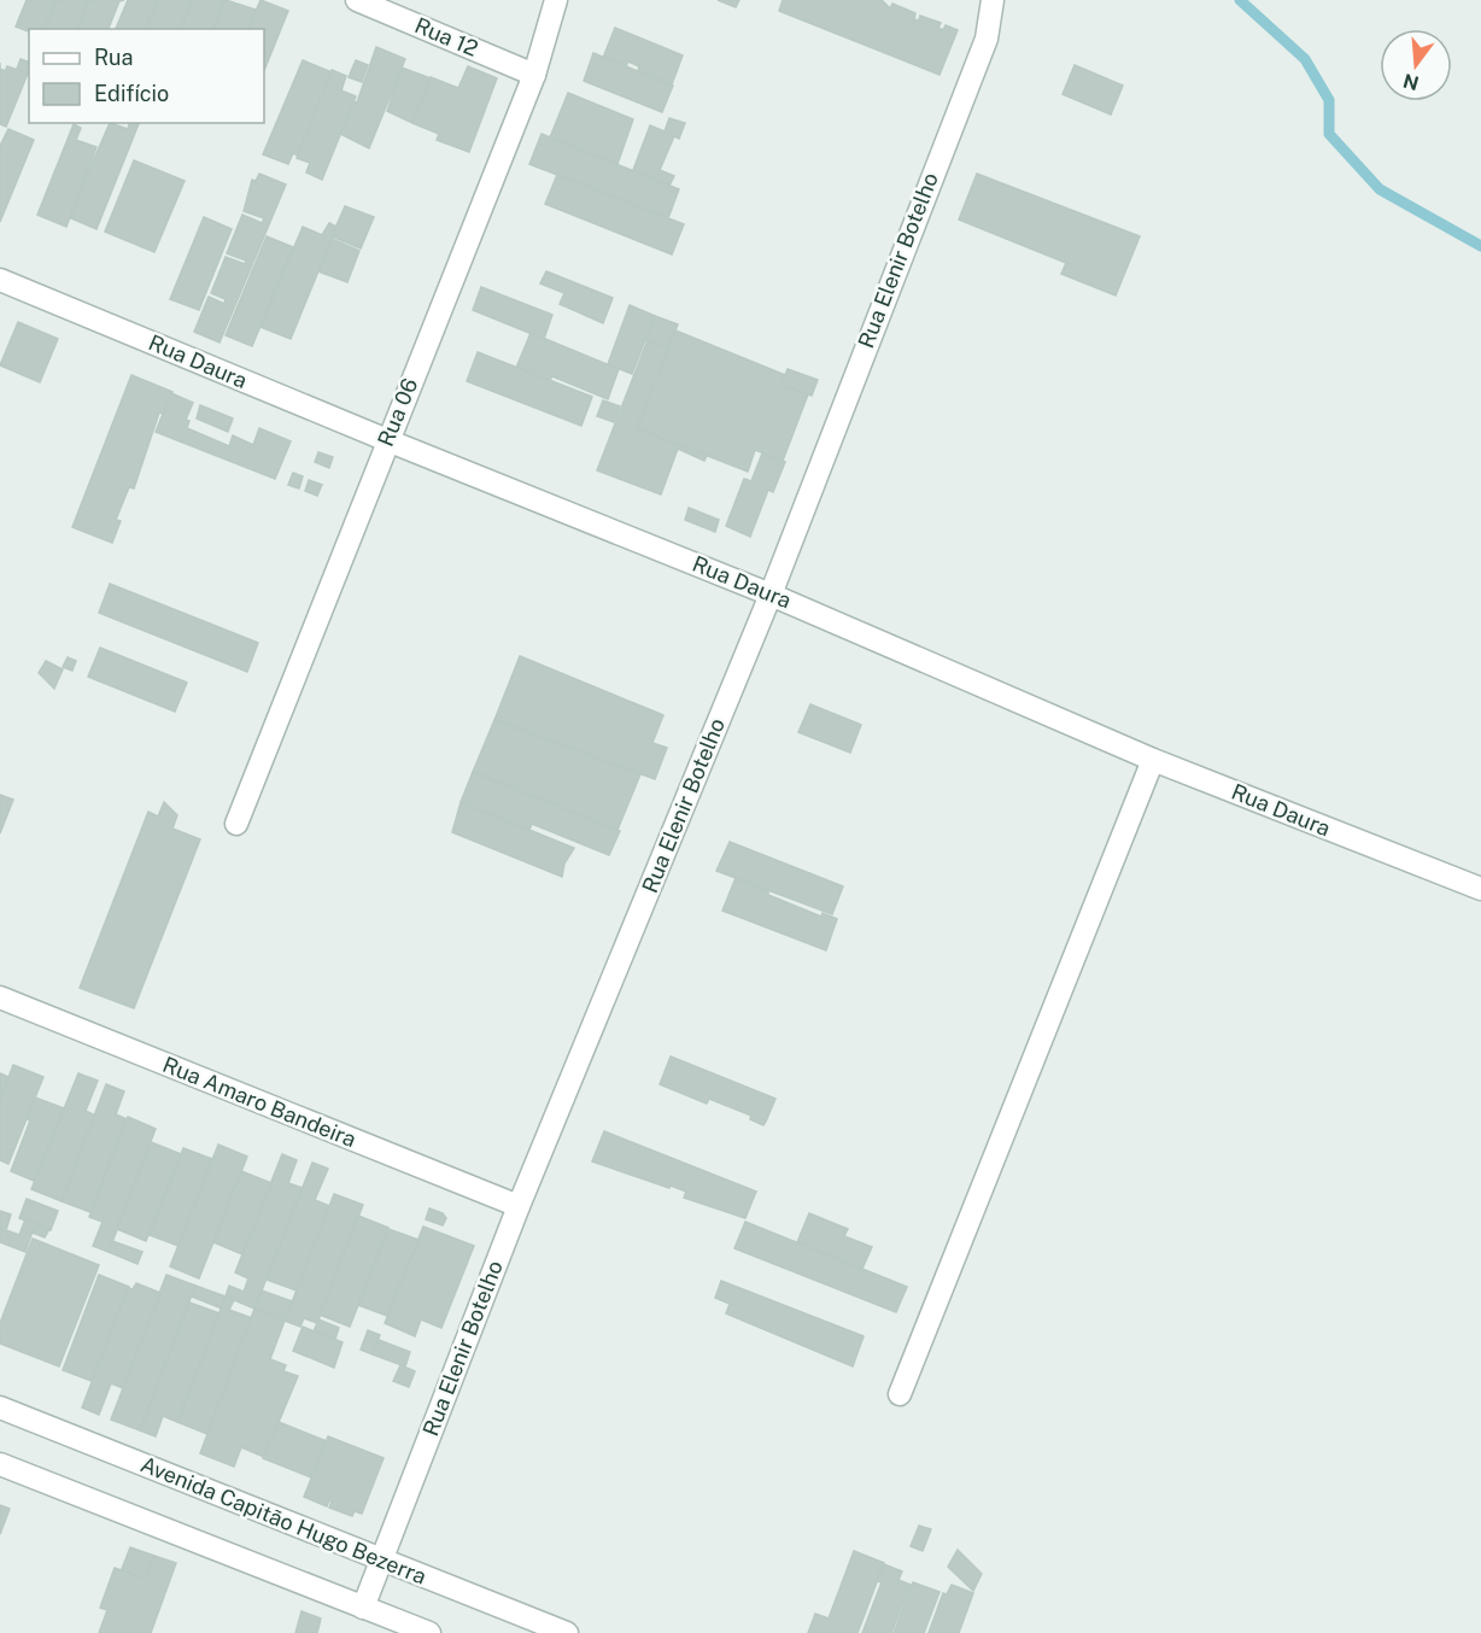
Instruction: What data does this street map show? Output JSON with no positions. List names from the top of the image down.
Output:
{
  "streets": {
    "street": [
      "Rua 12",
      "Rua Elenir Botelho",
      "Rua Daura",
      "Rua 06",
      "Rua Amaro Bandeira",
      "Avenida Capitão Hugo Bezerra"
    ]
  },
  "crossings": [
    ["Rua 12", "Rua 06"],
    ["Rua Elenir Botelho", "Rua Daura"],
    ["Rua Elenir Botelho", "Rua Amaro Bandeira"],
    ["Rua Elenir Botelho", "Avenida Capitão Hugo Bezerra"],
    ["Rua Daura", "Rua 06"]
  ],
  "legend": ["Rua", "Edifício"],
  "north": "bottom"
}
